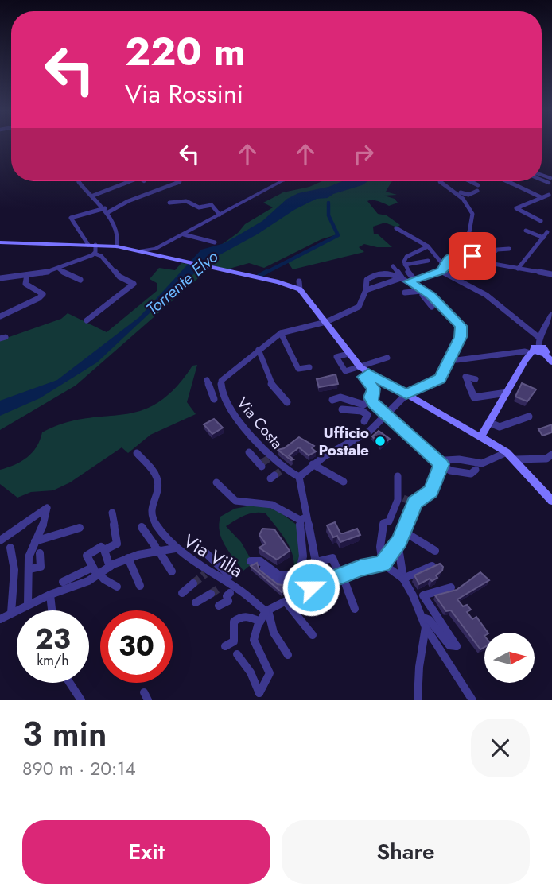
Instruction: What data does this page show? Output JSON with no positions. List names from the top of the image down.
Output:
{
  "streets": {
    "street": ["Via Costa", "Via Villa"]
  },
  "water": ["Torrente Elvo"],
  "places": ["Ufficio Postale"],
  "north": "right",
  "page": {
    "turn": ["220 m", "Via Rossini"],
    "speed": "23 km/h",
    "limit": "30",
    "heading": ["3 min", "890 m · 20:14"],
    "buttons": ["Exit", "Share"]
  }
}
